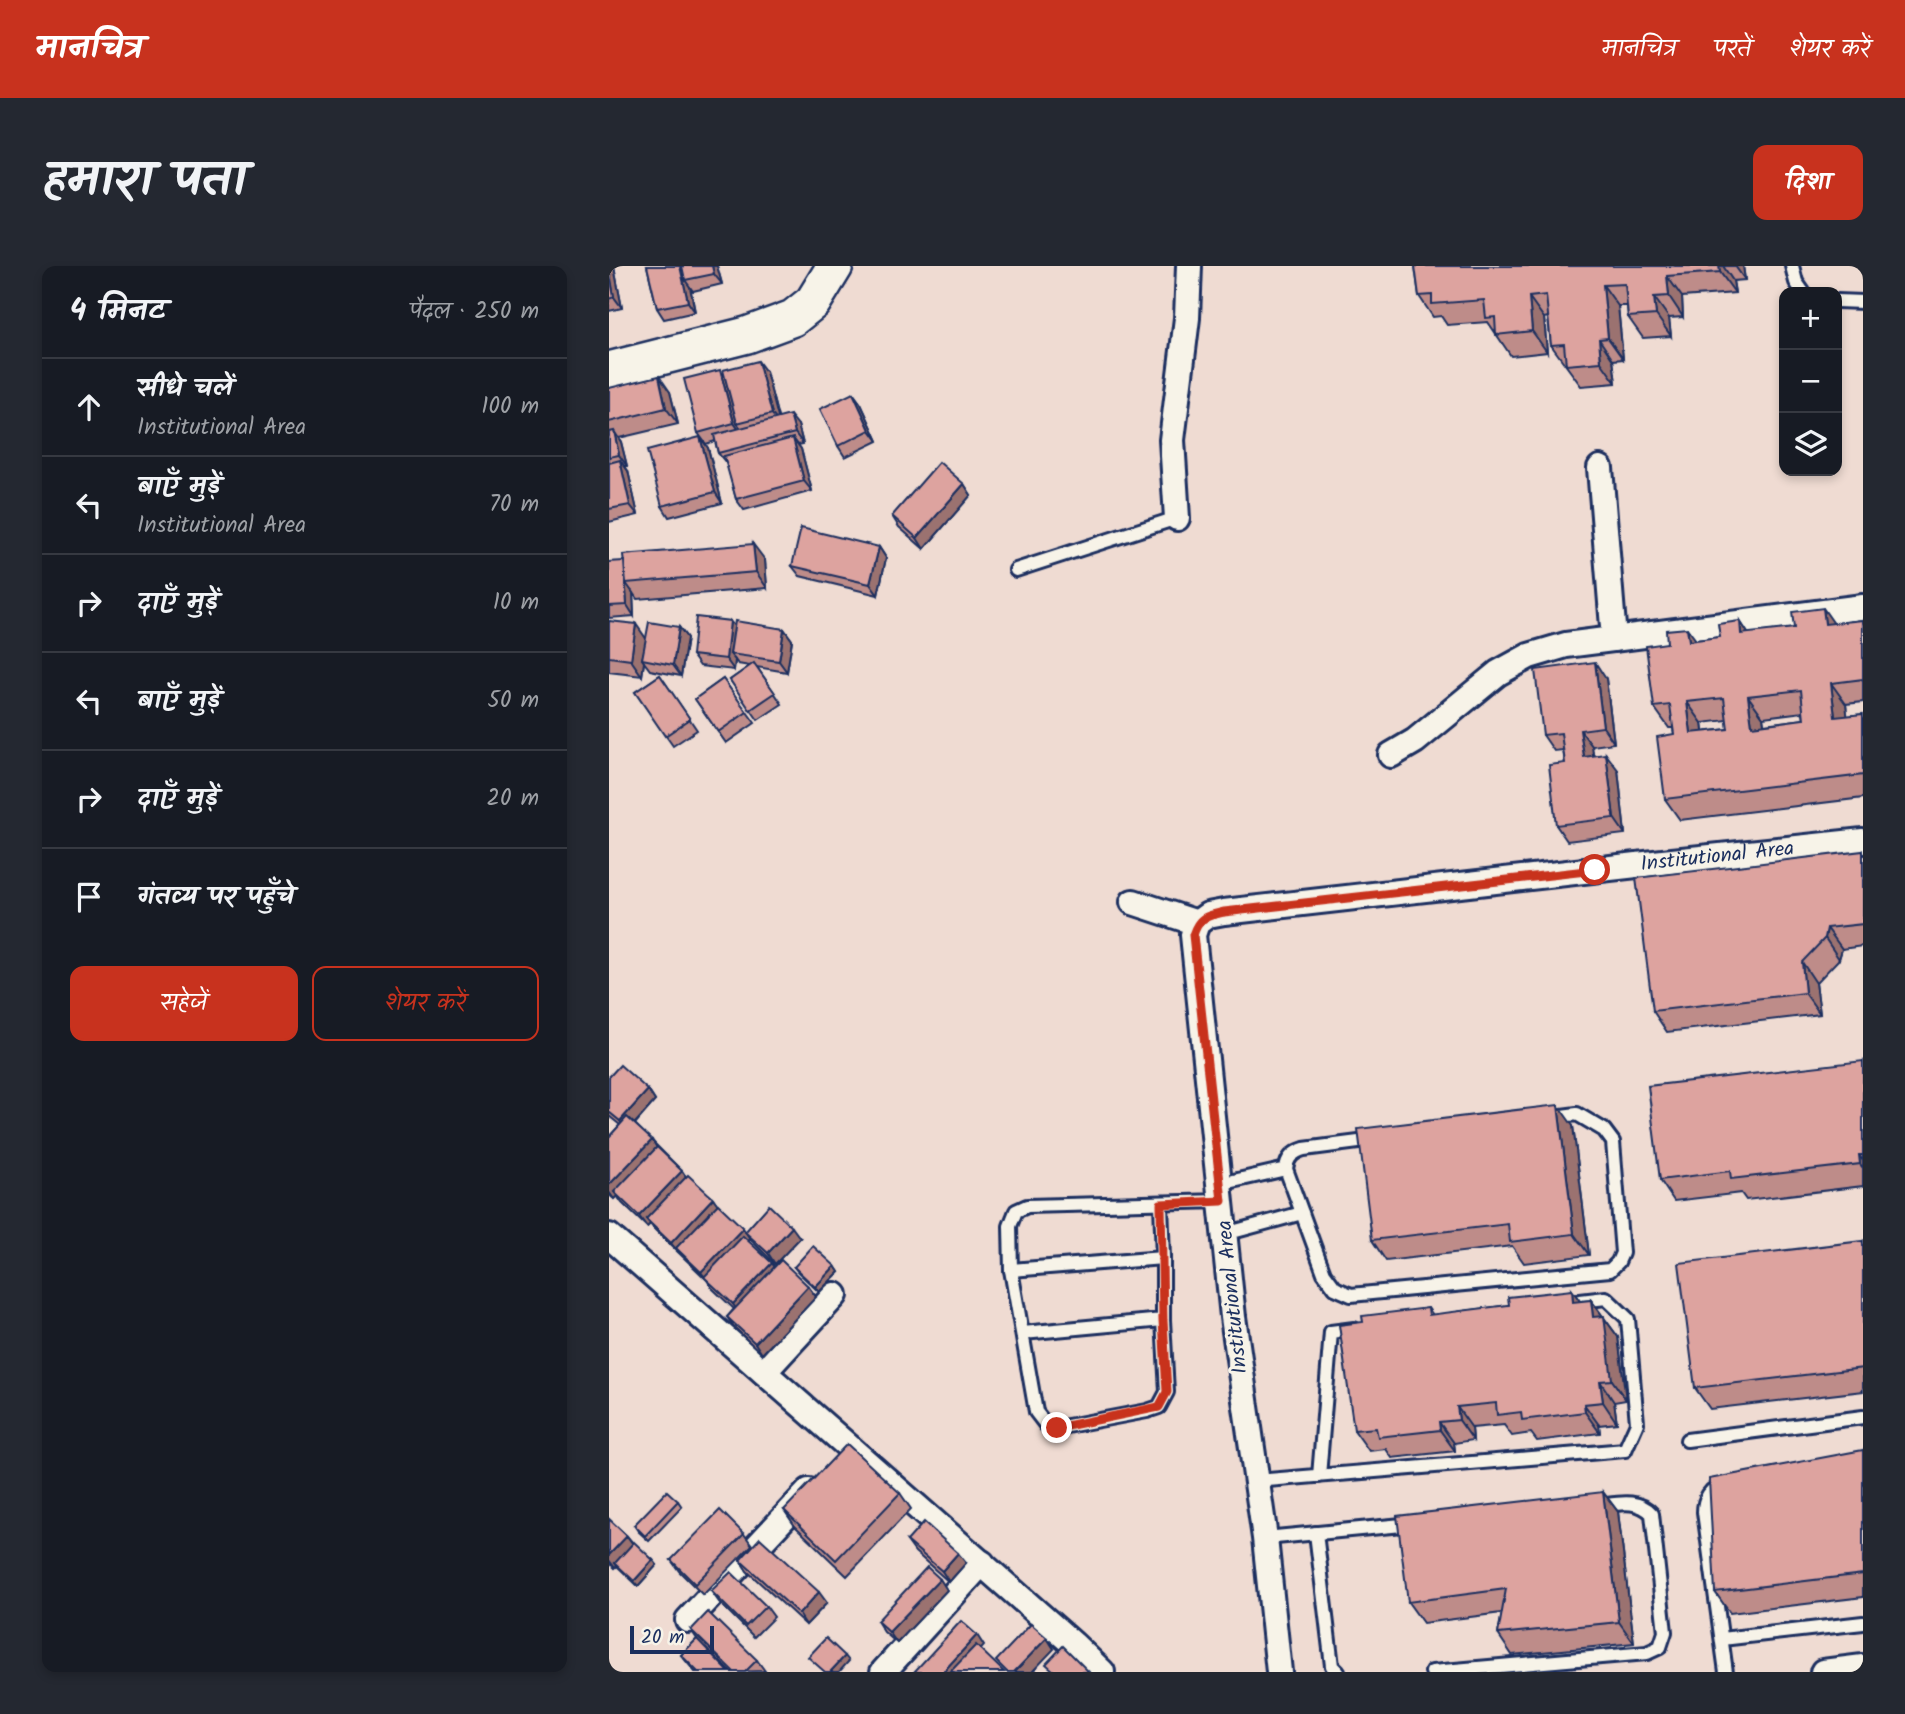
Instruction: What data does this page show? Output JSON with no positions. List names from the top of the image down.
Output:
{
  "streets": {
    "street": ["Institutional Area"]
  },
  "scale_bar": "20 m",
  "page": {
    "header": "मानचित्र",
    "nav": ["मानचित्र", "परतें", "शेयर करें"],
    "title": "हमारा पता",
    "buttons": [
      "दिशा",
      ["सहेजें", "शेयर करें"]
    ],
    "heading": ["4 मिनट", "पैदल · 250 m"],
    "map_buttons": ["+", "−"],
    "list": [
      ["सीधे चलें", "Institutional Area", "100 m"],
      ["बाएँ मुड़ें", "Institutional Area", "70 m"],
      ["दाएँ मुड़ें", "10 m"],
      ["बाएँ मुड़ें", "50 m"],
      ["दाएँ मुड़ें", "20 m"],
      "गंतव्य पर पहुँचे"
    ],
    "scale": "20 m"
  }
}
